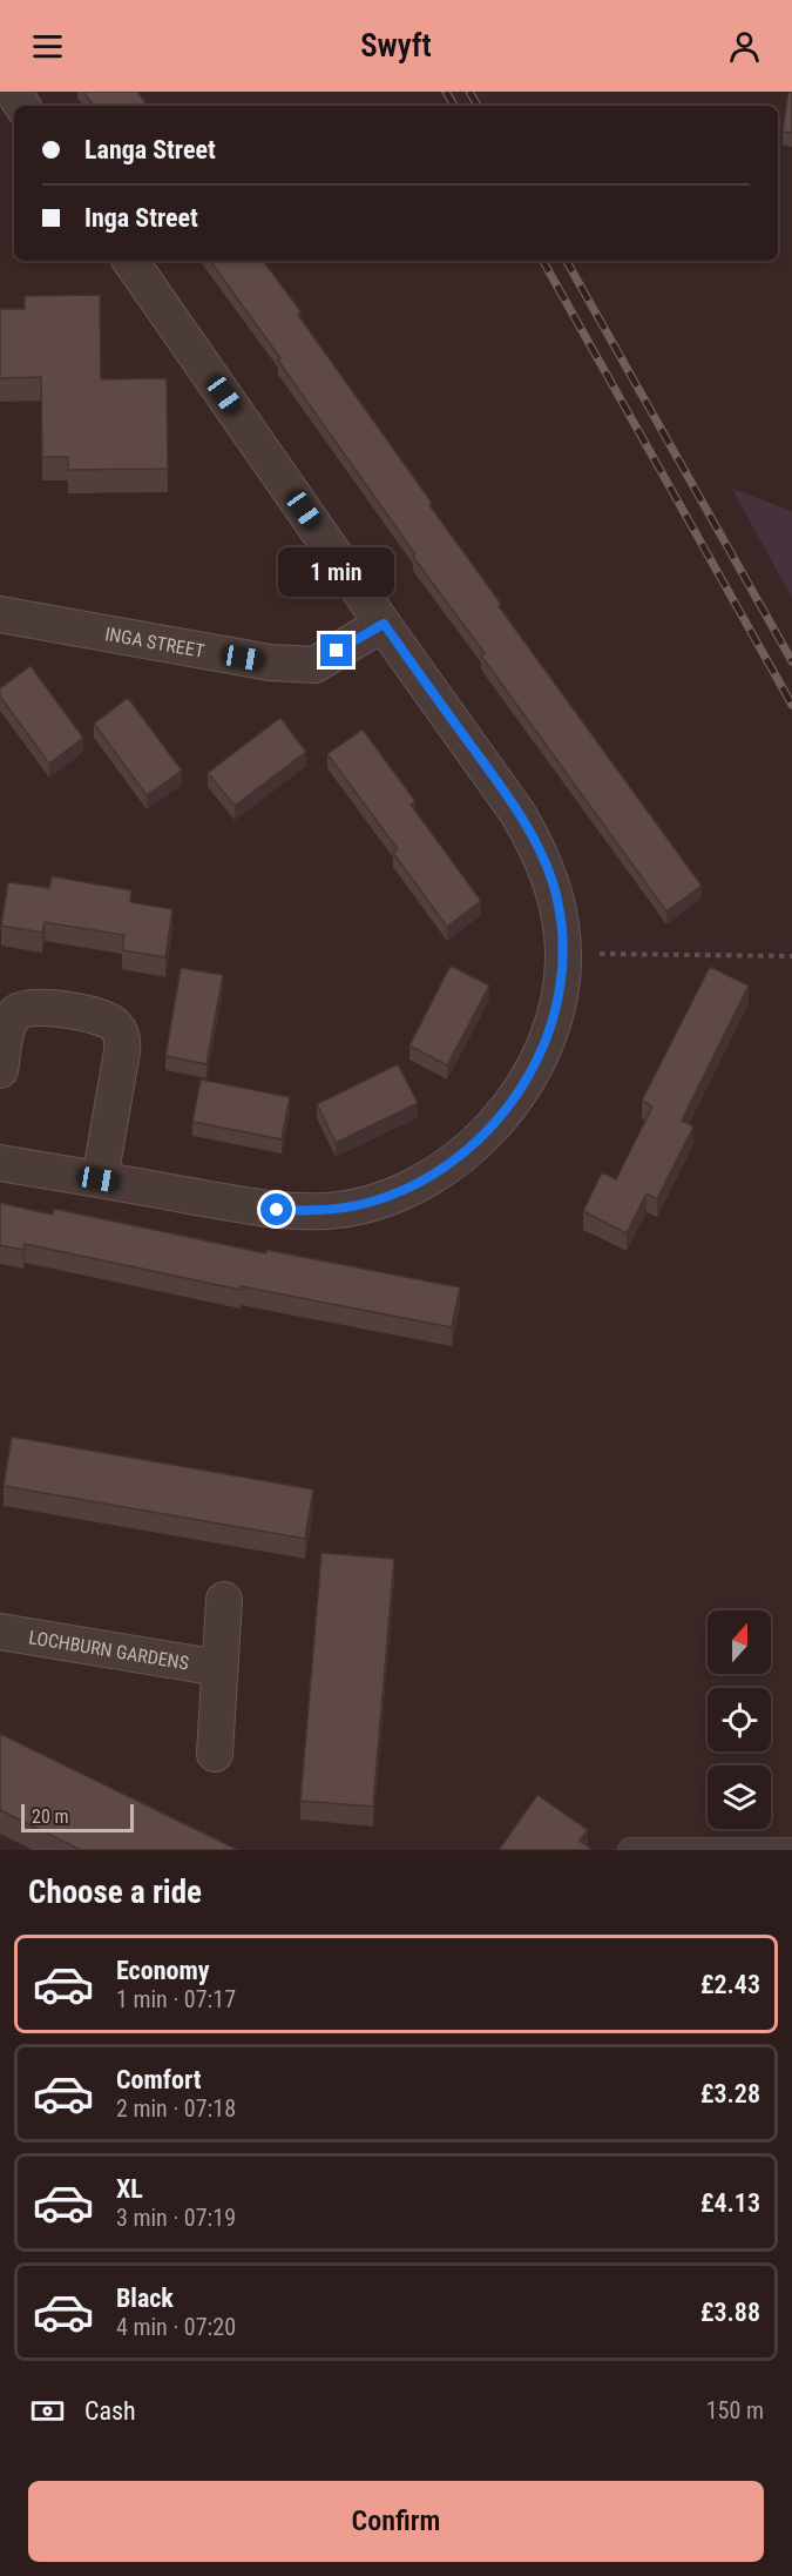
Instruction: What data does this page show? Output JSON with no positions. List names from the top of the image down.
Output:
{
  "streets": {
    "street": ["INGA STREET", "LOCHBURN GARDENS"]
  },
  "scale_bar": "20 m",
  "north": "top",
  "page": {
    "header": "Swyft",
    "banner": ["Langa Street", "Inga Street"],
    "bubble": "1 min",
    "scale": "20 m",
    "heading": "Choose a ride",
    "list": [
      {
        "name": "Economy",
        "note": "1 min · 07:17",
        "value": "£2.43"
      },
      {
        "name": "Comfort",
        "note": "2 min · 07:18",
        "value": "£3.28"
      },
      {
        "name": "XL",
        "note": "3 min · 07:19",
        "value": "£4.13"
      },
      {
        "name": "Black",
        "note": "4 min · 07:20",
        "value": "£3.88"
      }
    ],
    "pay": ["Cash", "150 m"],
    "buttons": "Confirm"
  }
}
